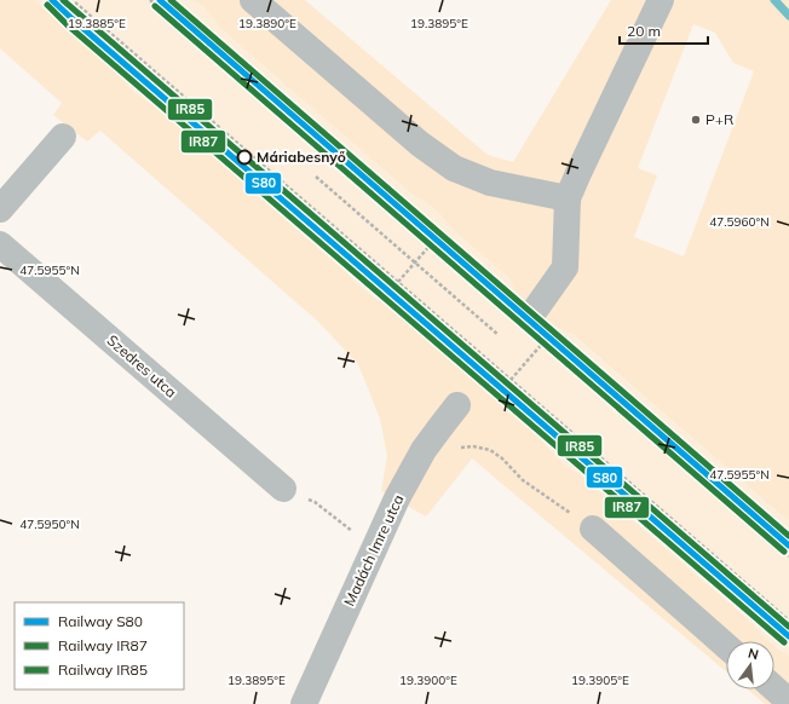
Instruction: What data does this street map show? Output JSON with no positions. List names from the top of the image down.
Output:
{
  "streets": {
    "street": ["Szedres utca", "Madách Imre utca"]
  },
  "places": ["P+R", "Máriabesnyő"],
  "lines": ["rail line S80", "rail line IR85", "rail line IR87"],
  "legend": ["Railway S80", "Railway IR87", "Railway IR85"],
  "scale_bar": "20 m",
  "north": "top",
  "coordinates": [
    "19.3890°E",
    "19.3895°E",
    "19.3885°E",
    "47.5960°N",
    "47.5955°N",
    "47.5950°N",
    "19.3900°E",
    "19.3905°E"
  ]
}
